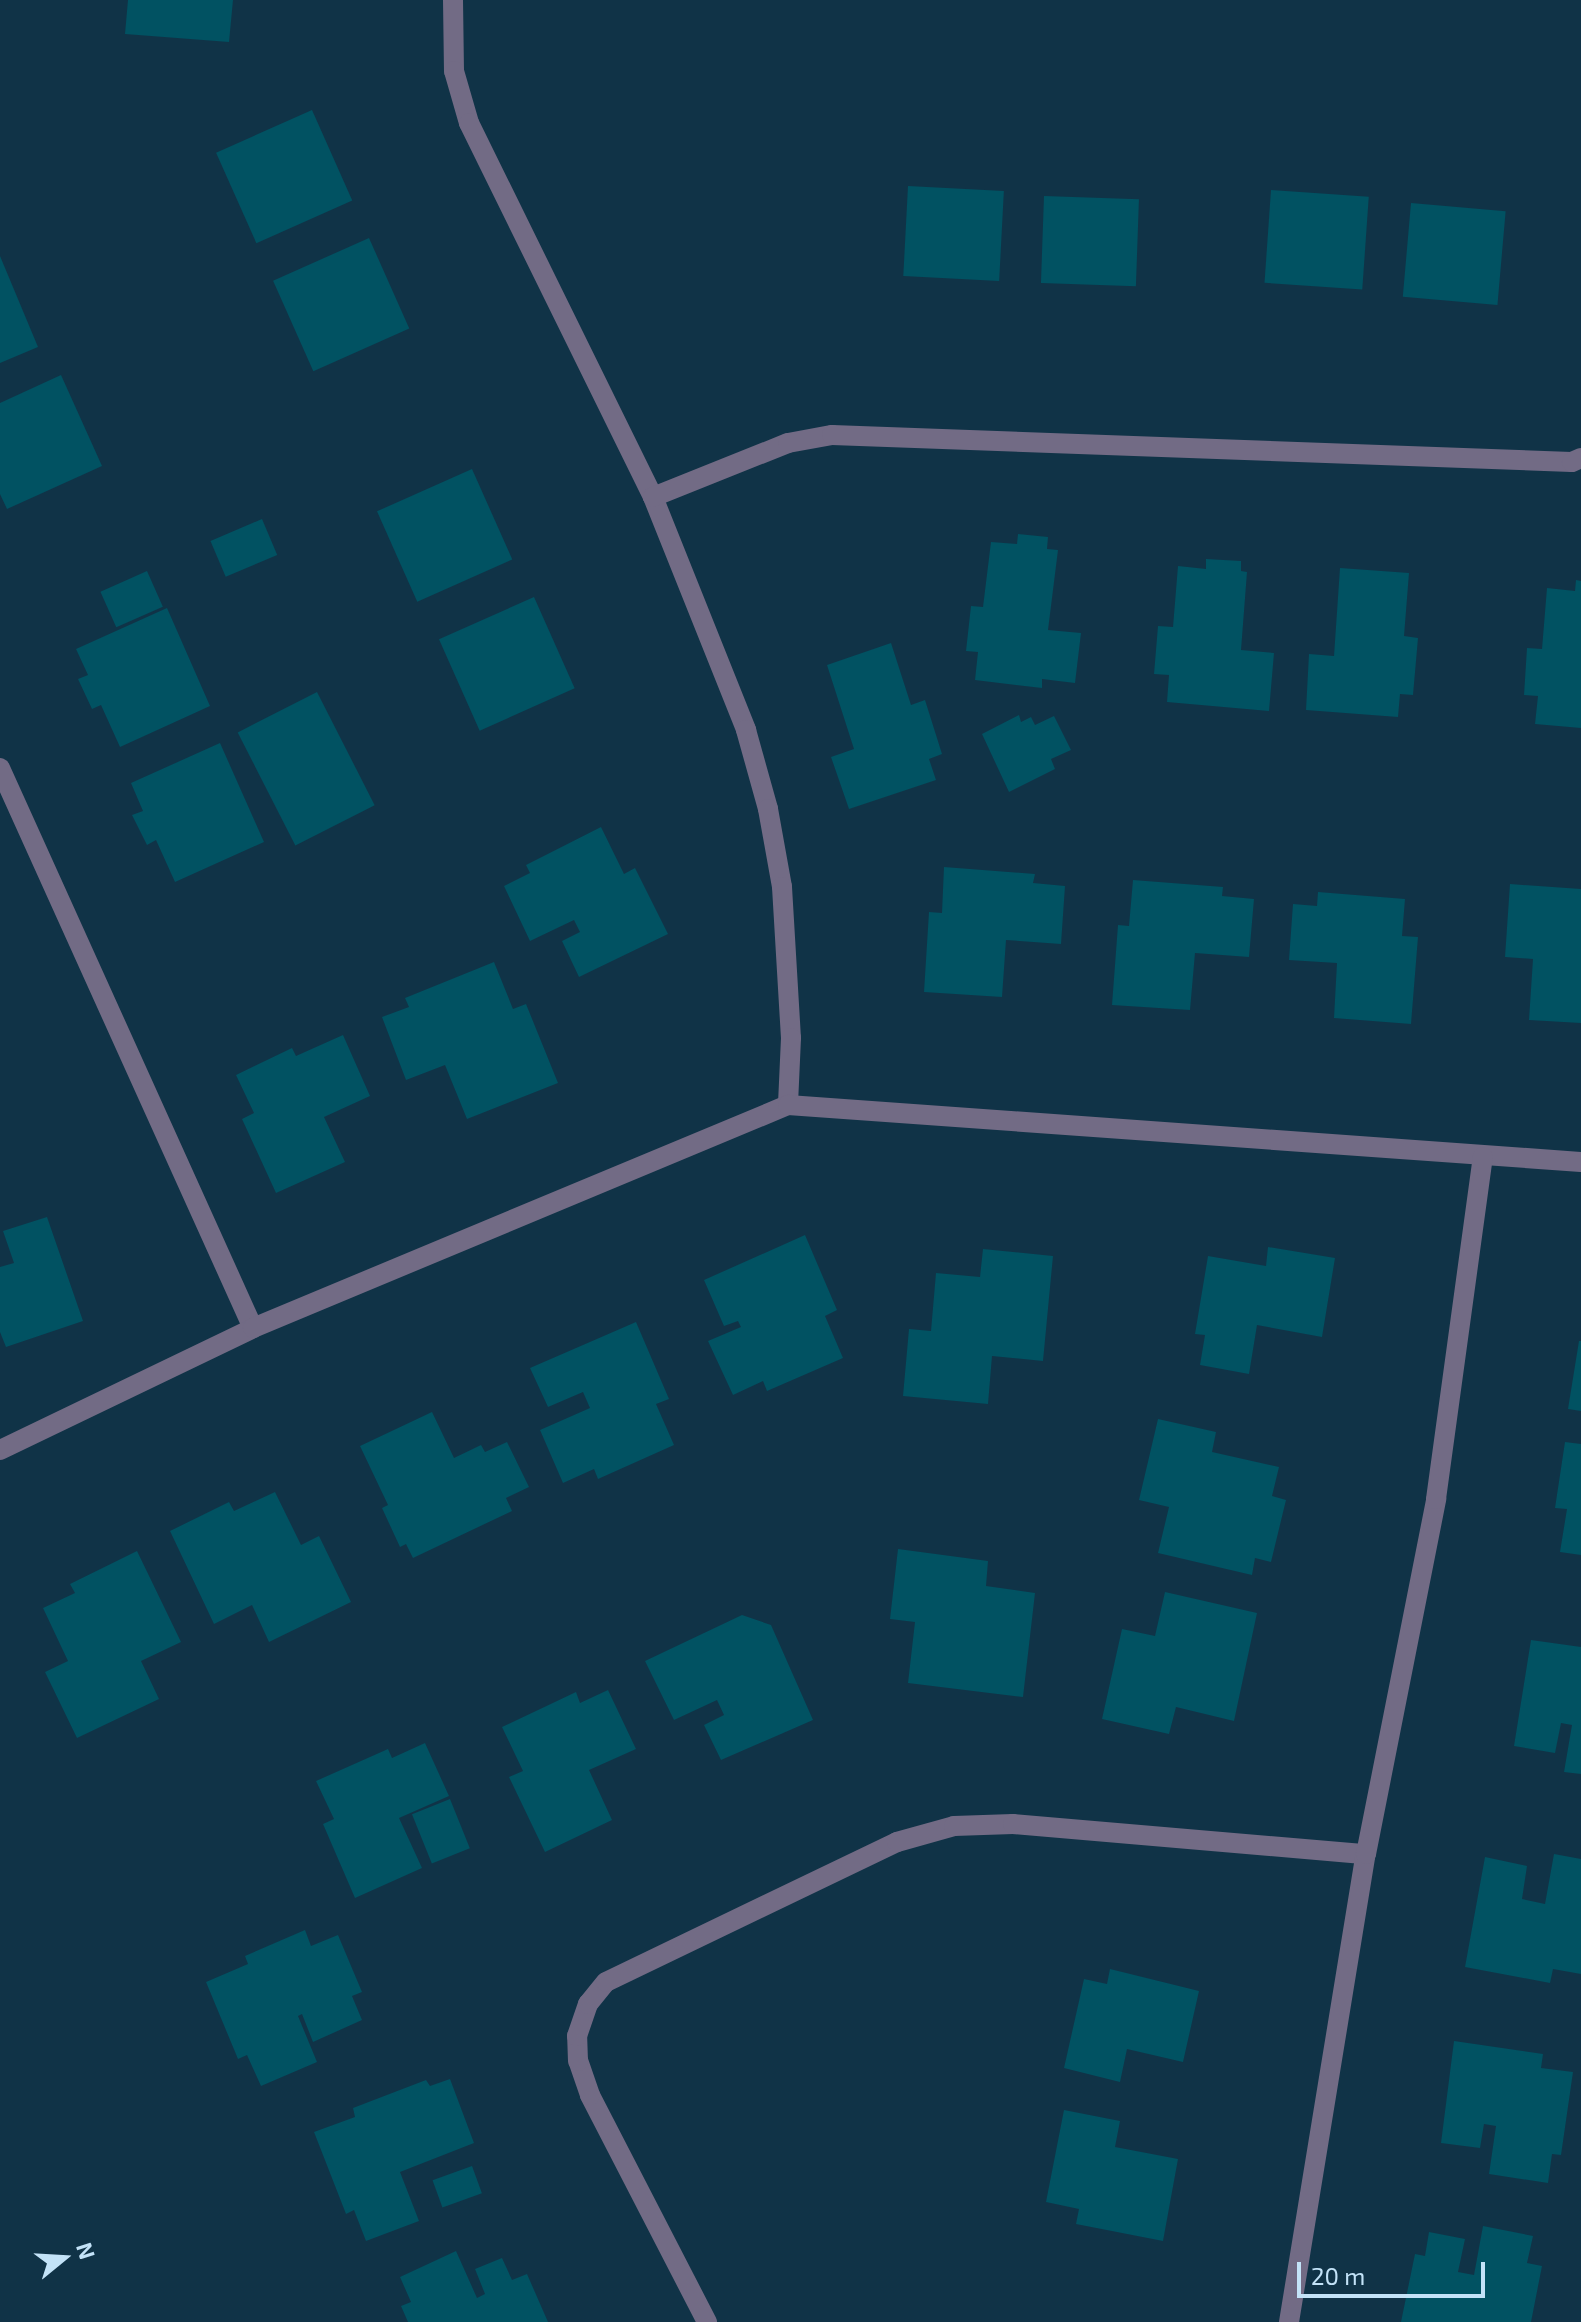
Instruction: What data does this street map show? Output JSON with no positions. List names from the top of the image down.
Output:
{
  "scale_bar": "20 m",
  "north": "right"
}
